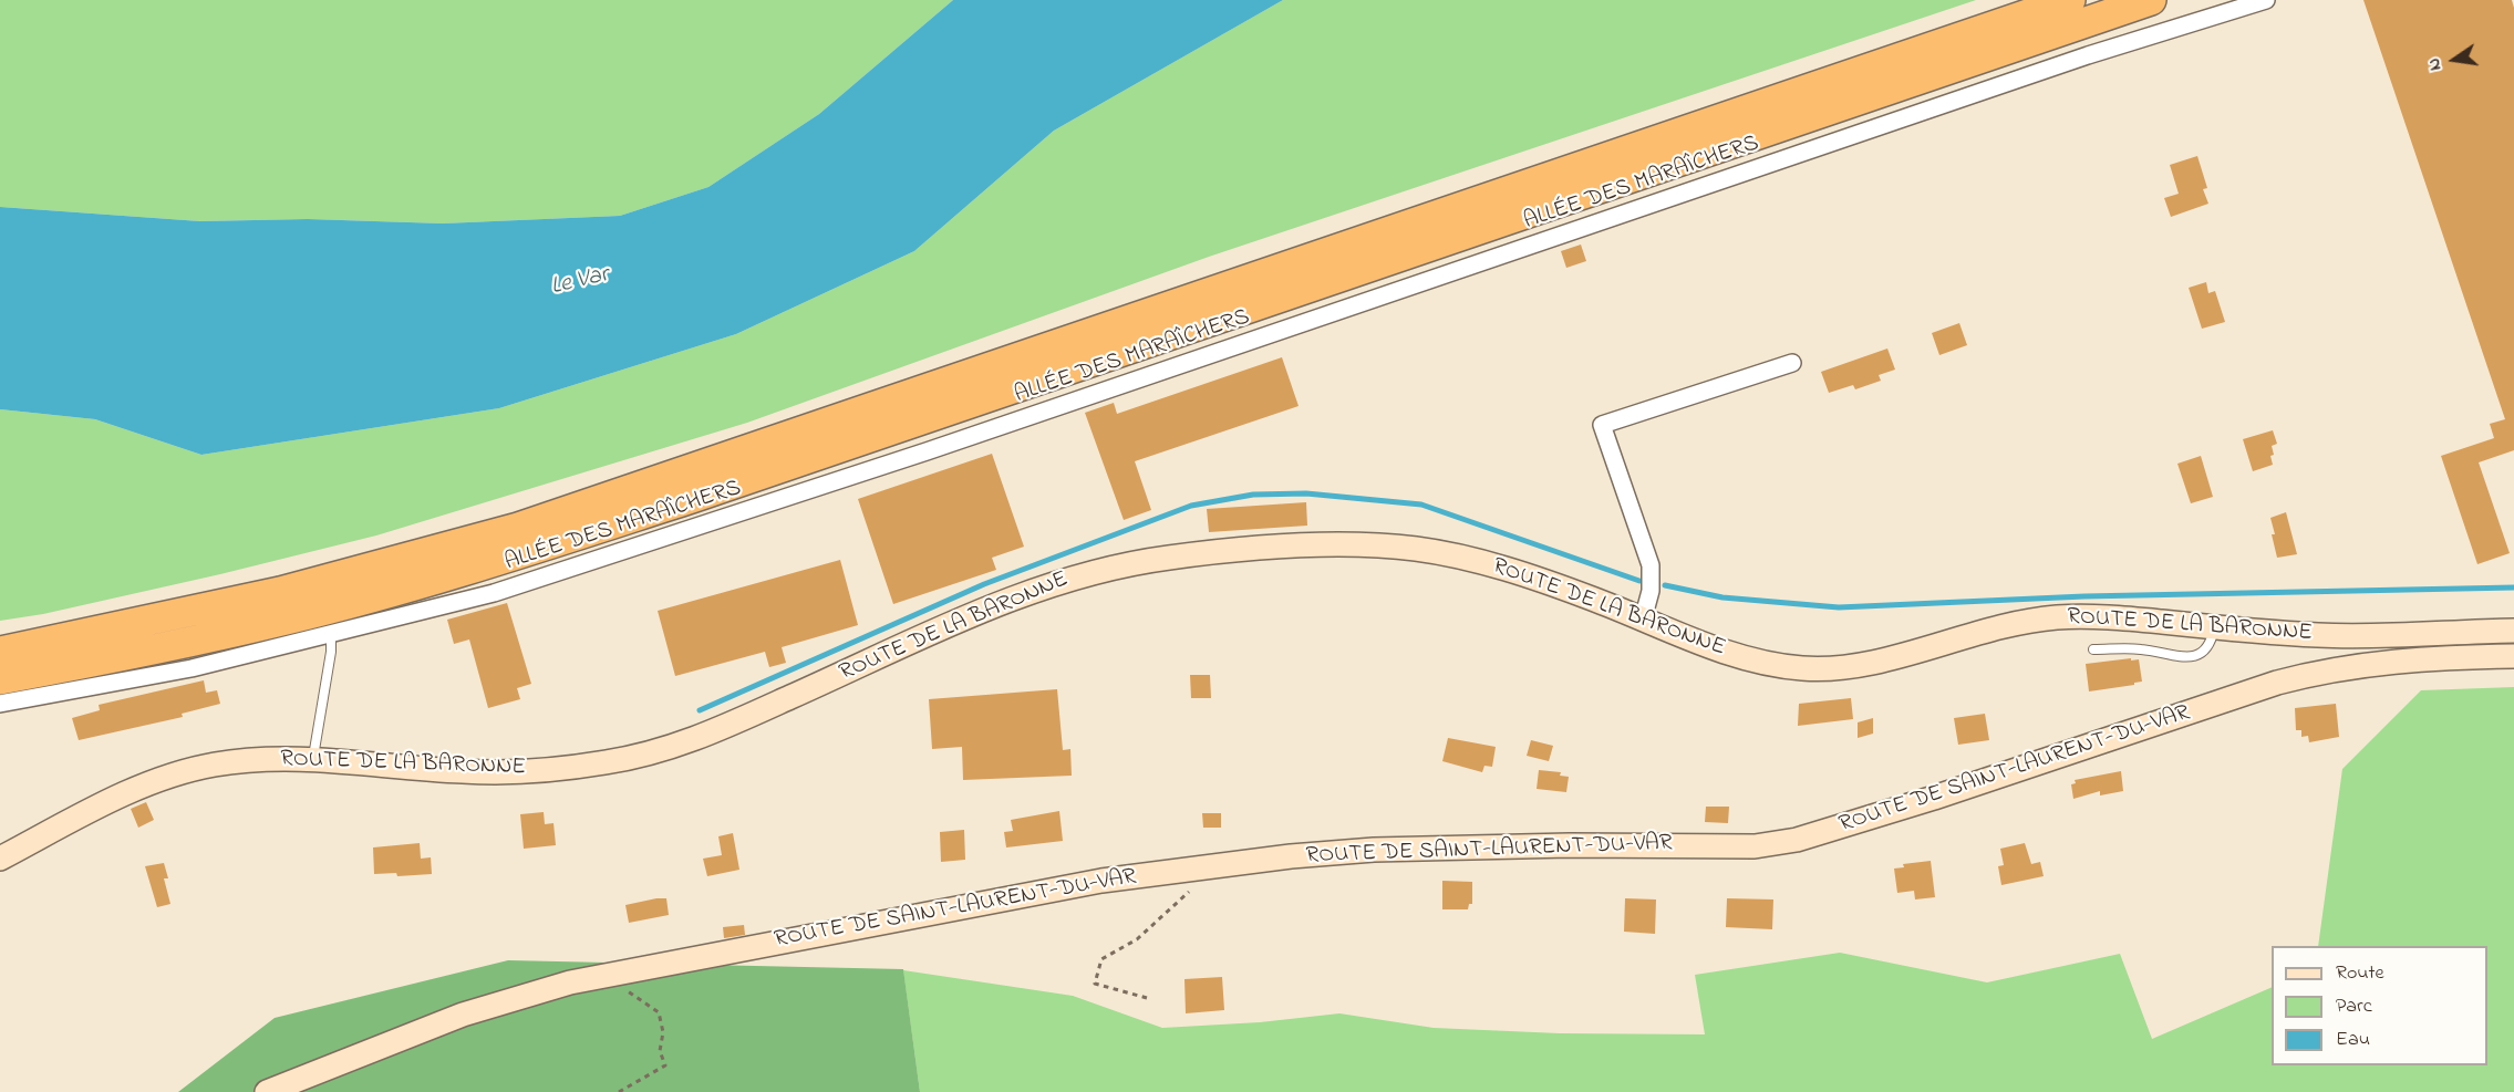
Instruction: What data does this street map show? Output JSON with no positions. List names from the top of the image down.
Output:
{
  "streets": {
    "main road": ["ROUTE DE LA BARONNE", "ROUTE DE SAINT-LAURENT-DU-VAR"],
    "street": ["ALLÉE DES MARAÎCHERS"]
  },
  "water": ["Le Var"],
  "legend": ["Route", "Parc", "Eau"],
  "north": "left"
}
